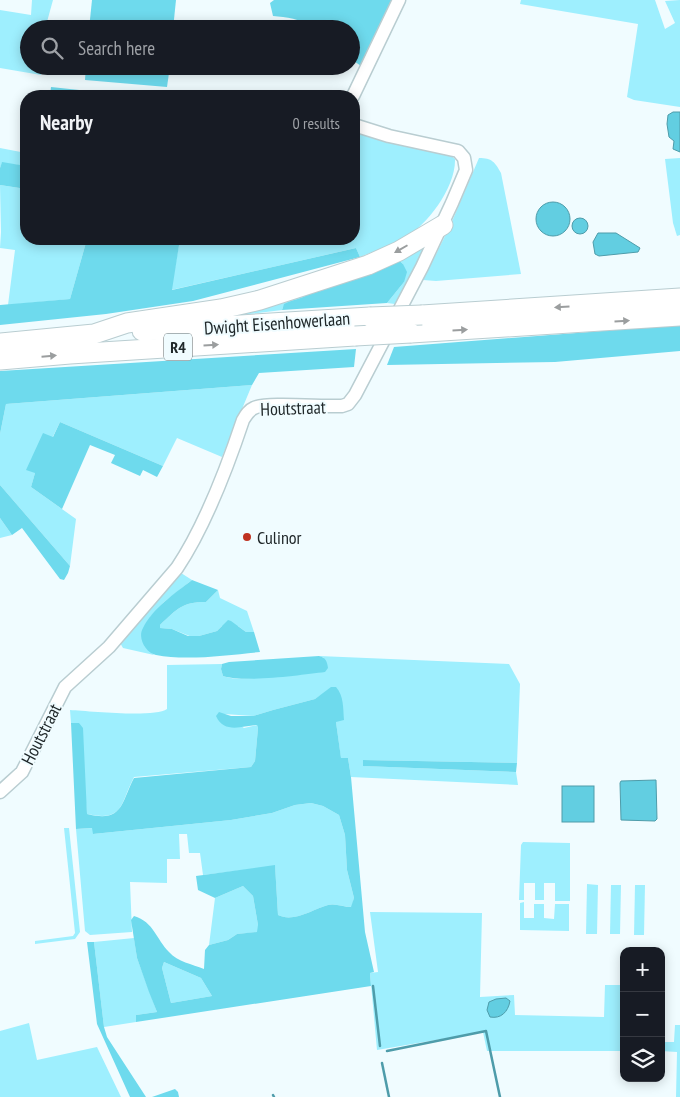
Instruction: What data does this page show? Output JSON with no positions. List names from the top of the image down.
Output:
{
  "streets": {
    "highway": ["Dwight Eisenhowerlaan", "R4"],
    "street": ["Houtstraat"]
  },
  "crossings": [
    ["Dwight Eisenhowerlaan", "R4"]
  ],
  "places": ["Culinor"],
  "page": {
    "search": "Search here",
    "heading": ["Nearby", "0 results"],
    "map_buttons": ["+", "−"]
  }
}
